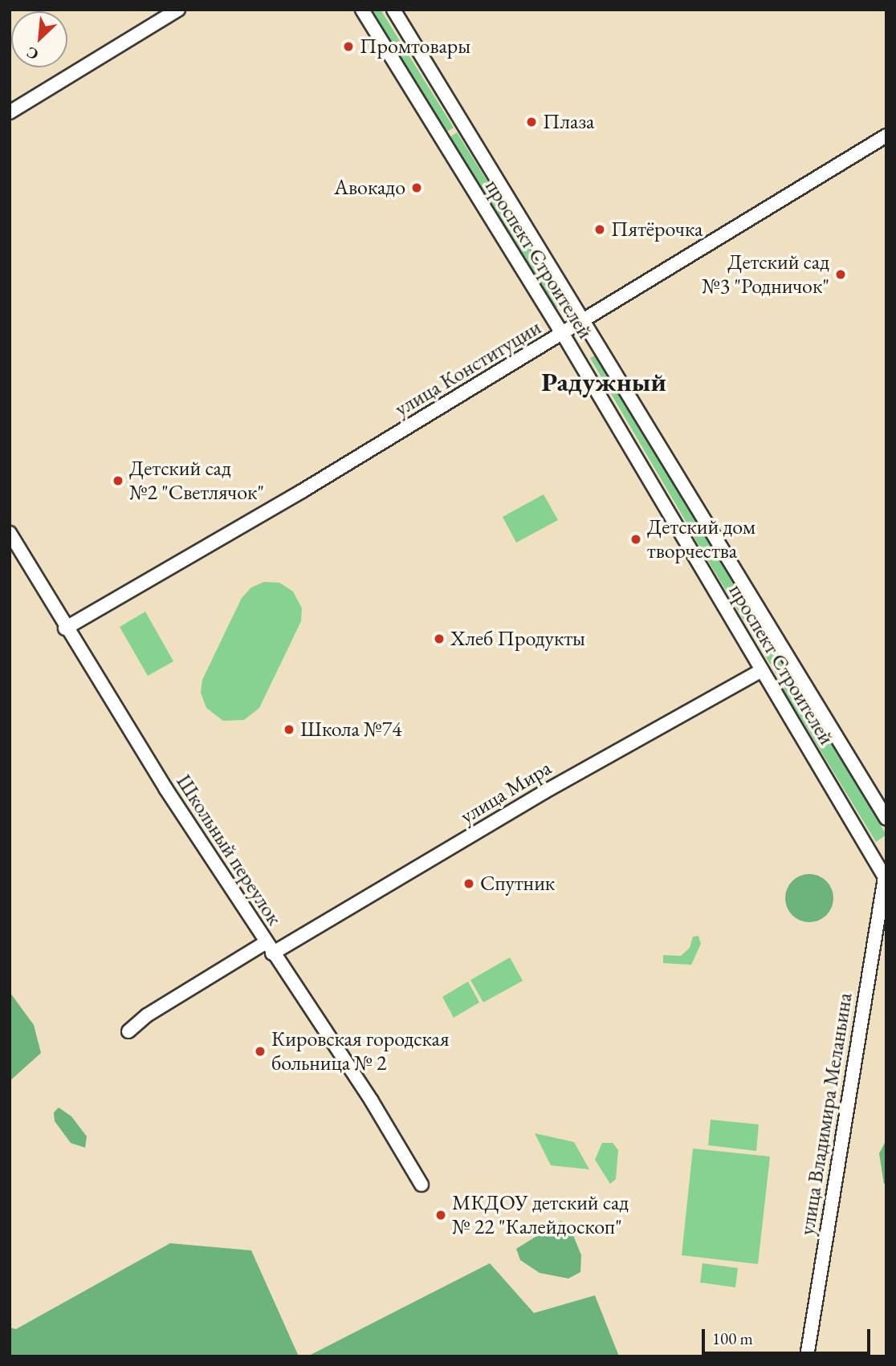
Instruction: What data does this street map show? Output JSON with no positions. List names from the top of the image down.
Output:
{
  "streets": {
    "street": [
      "проспект Строителей",
      "улица Конституции",
      "улица Мира",
      "Школьный переулок",
      "улица Владимира Меланьина"
    ]
  },
  "crossings": [
    ["проспект Строителей", "улица Конституции"],
    ["проспект Строителей", "улица Мира"],
    ["проспект Строителей", "улица Владимира Меланьина"],
    ["улица Конституции", "Школьный переулок"],
    ["улица Мира", "Школьный переулок"]
  ],
  "districts": ["Радужный"],
  "places": [
    "Промтовары",
    "Плаза",
    "Авокадо",
    "Пятёрочка",
    "Детский сад №3 \"Родничок\"",
    "Детский сад №2 \"Светлячок\"",
    "Детский дом творчества",
    "Хлеб Продукты",
    "Школа №74",
    "Спутник",
    "Кировская городская больница № 2",
    "МКДОУ детский сад № 22 \"Калейдоскоп\""
  ],
  "scale_bar": "100 m",
  "north": "bottom left"
}
